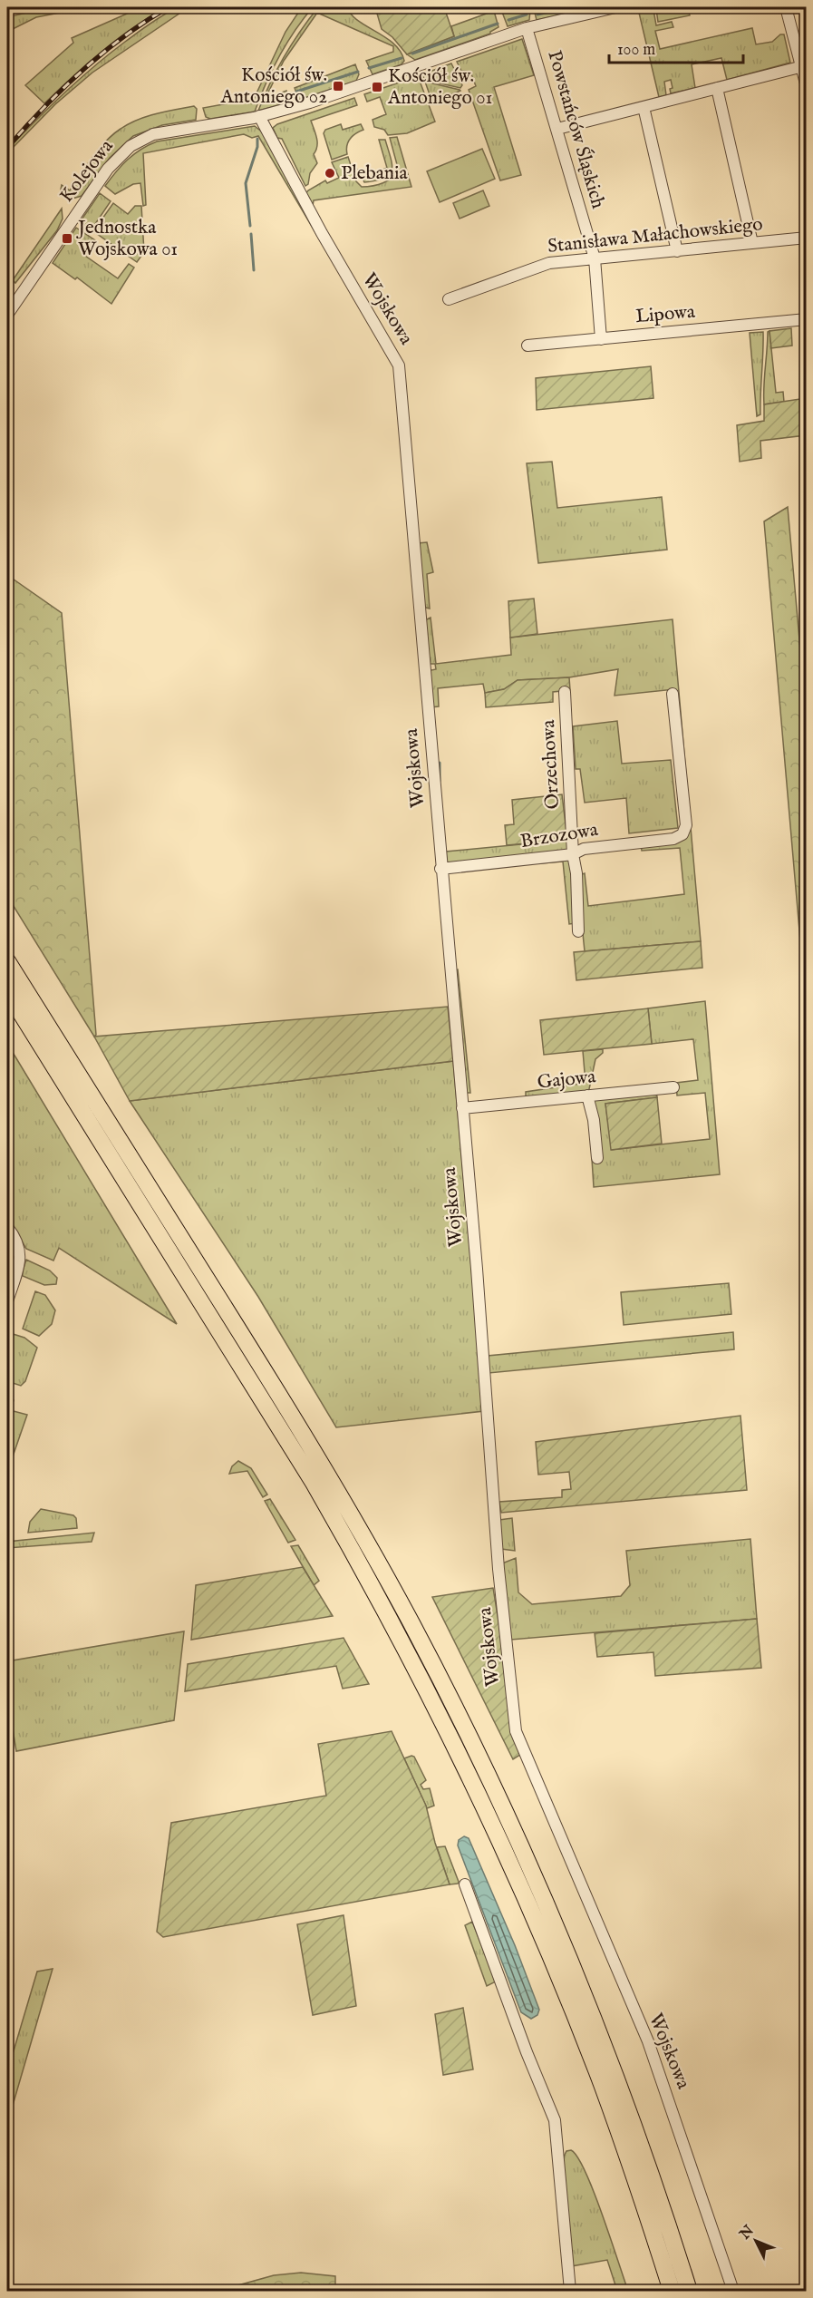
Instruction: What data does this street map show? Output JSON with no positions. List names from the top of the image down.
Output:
{
  "streets": {
    "street": [
      "Powstańców Śląskich",
      "Kolejowa",
      "Stanisława Małachowskiego",
      "Wojskowa",
      "Lipowa",
      "Orzechowa",
      "Brzozowa",
      "Gajowa"
    ]
  },
  "crossings": [
    ["Powstańców Śląskich", "Kolejowa"],
    ["Powstańców Śląskich", "Stanisława Małachowskiego"],
    ["Powstańców Śląskich", "Lipowa"],
    ["Kolejowa", "Wojskowa"],
    ["Wojskowa", "Brzozowa"],
    ["Wojskowa", "Gajowa"],
    ["Orzechowa", "Brzozowa"]
  ],
  "places": {
    "transit": ["Kościół św. Antoniego 02", "Kościół św. Antoniego 01", "Jednostka Wojskowa 01"],
    "other": ["Plebania"]
  },
  "scale_bar": "100 m",
  "north": "top left"
}
